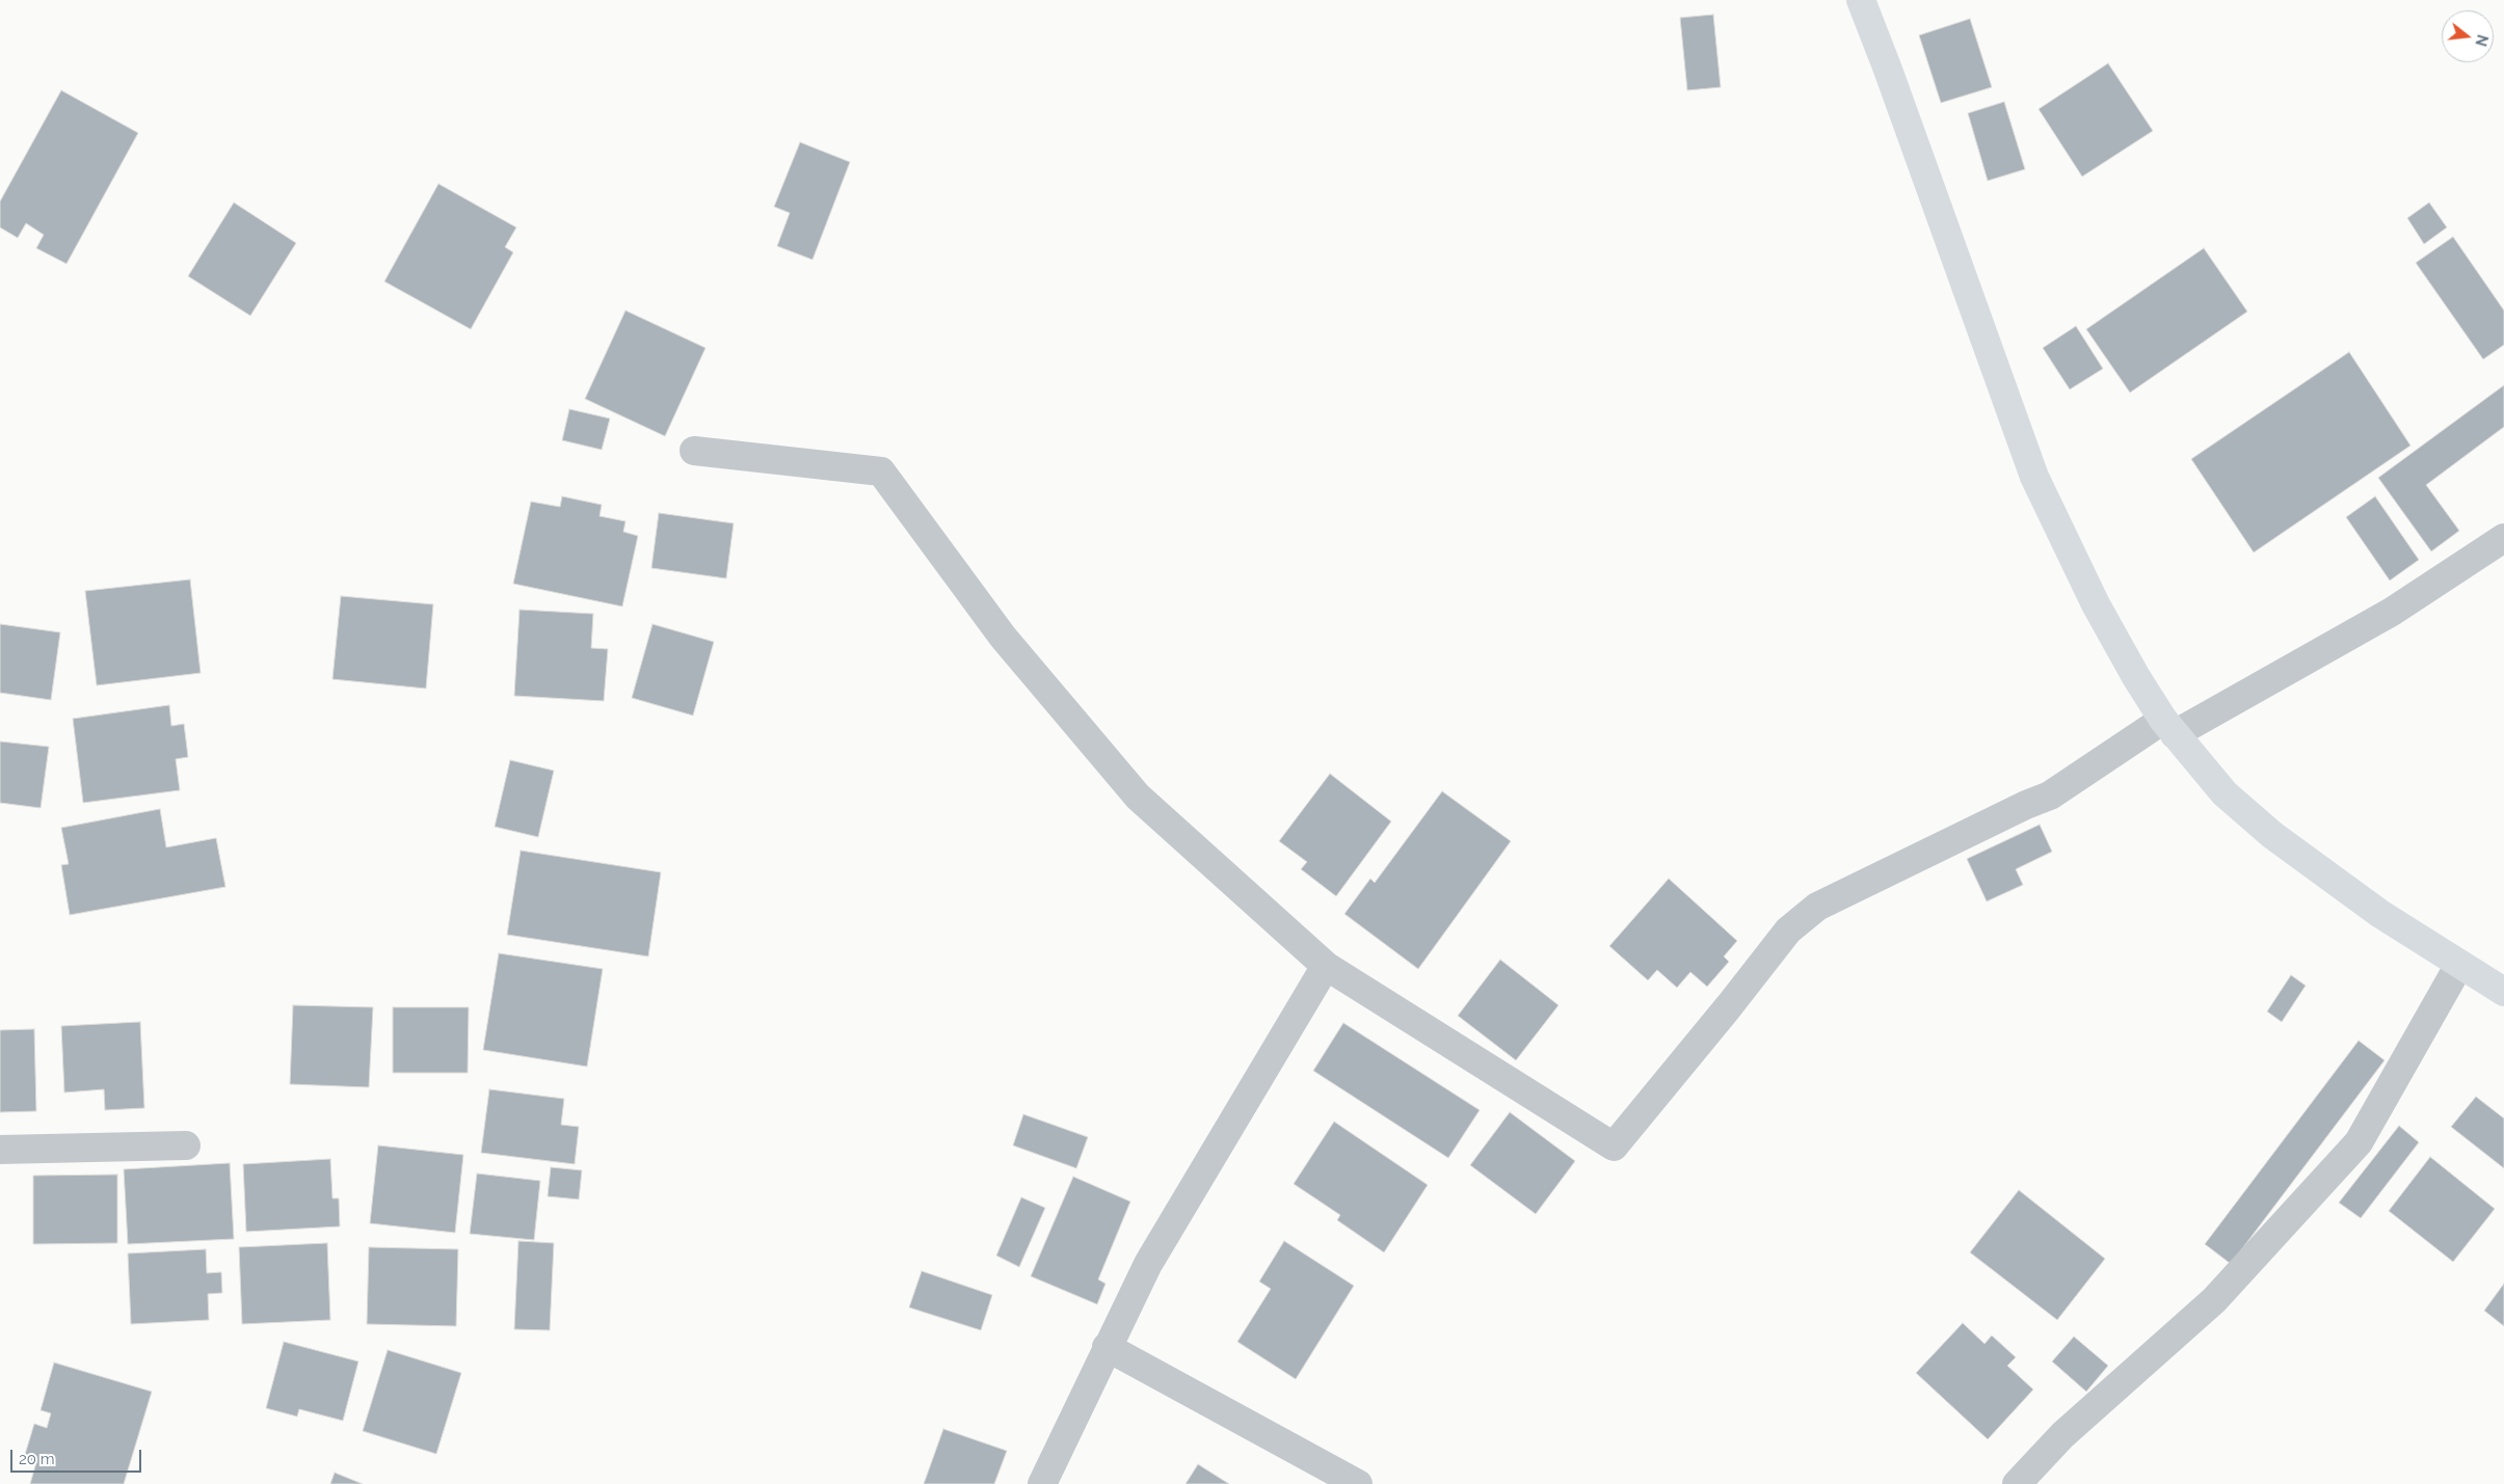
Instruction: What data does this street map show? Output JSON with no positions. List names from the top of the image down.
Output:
{
  "scale_bar": "20 m",
  "north": "right"
}
